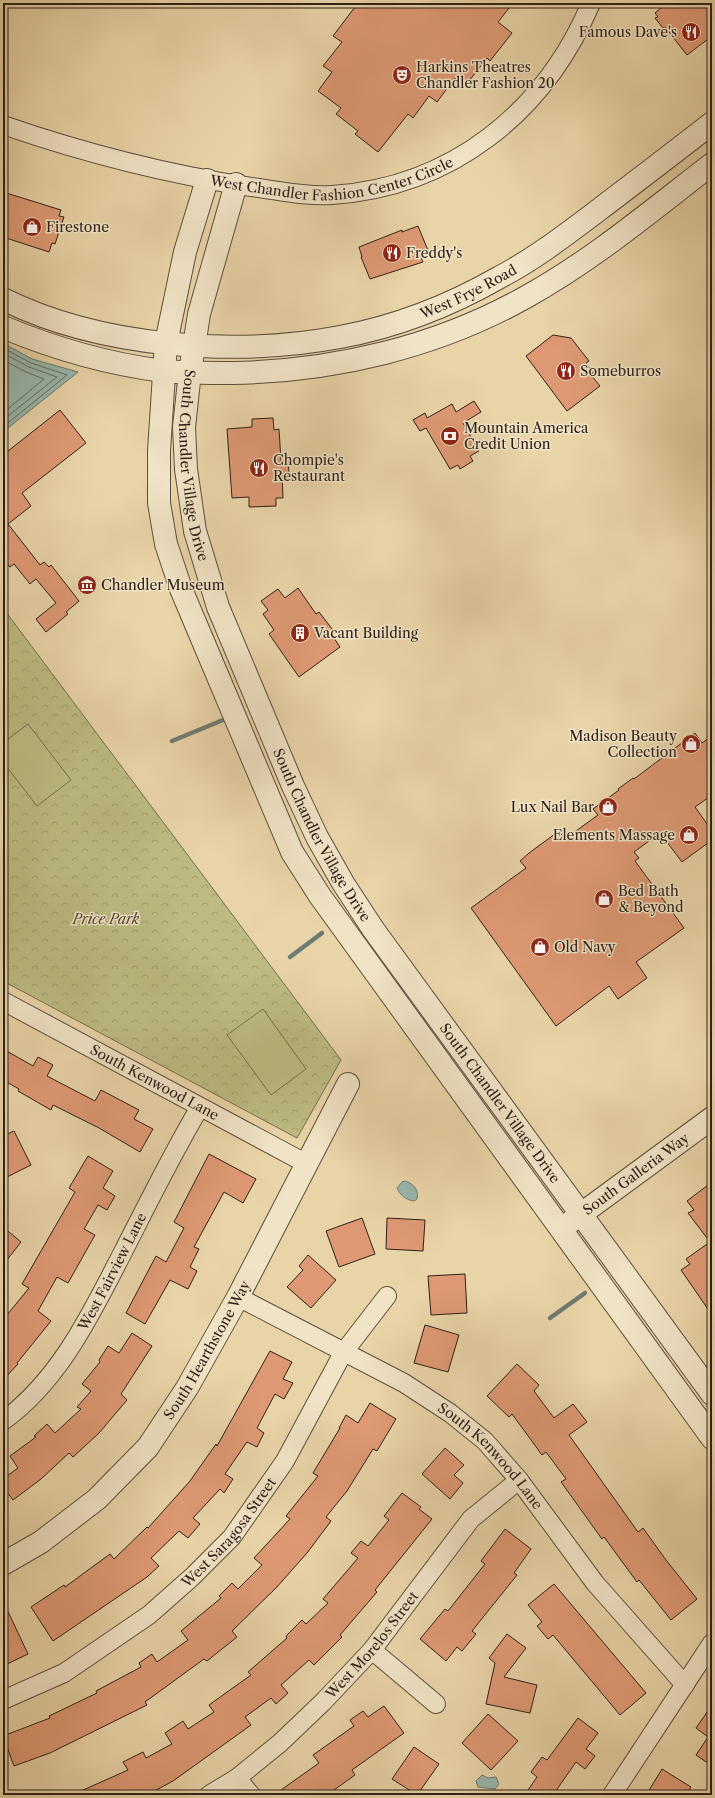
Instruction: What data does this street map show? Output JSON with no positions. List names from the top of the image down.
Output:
{
  "streets": {
    "street": [
      "West Chandler Fashion Center Circle",
      "West Frye Road",
      "South Chandler Village Drive",
      "South Kenwood Lane",
      "South Galleria Way",
      "West Fairview Lane",
      "South Hearthstone Way",
      "West Saragosa Street",
      "West Morelos Street"
    ]
  },
  "crossings": [
    ["West Chandler Fashion Center Circle", "South Chandler Village Drive"],
    ["West Frye Road", "South Chandler Village Drive"],
    ["South Chandler Village Drive", "South Galleria Way"],
    ["South Kenwood Lane", "West Fairview Lane"],
    ["South Kenwood Lane", "South Hearthstone Way"],
    ["South Kenwood Lane", "West Saragosa Street"],
    ["South Kenwood Lane", "West Morelos Street"]
  ],
  "parks": ["Price Park"],
  "places": {
    "restaurant": [
      "Famous Dave's",
      "Freddy's",
      "Someburros",
      "Chompie's Restaurant"
    ],
    "theatre": ["Harkins Theatres Chandler Fashion 20"],
    "shop": [
      "Firestone",
      "Madison Beauty Collection",
      "Lux Nail Bar",
      "Elements Massage",
      "Bed Bath & Beyond",
      "Old Navy"
    ],
    "bank": ["Mountain America Credit Union"],
    "museum": ["Chandler Museum"],
    "building": ["Vacant Building"]
  }
}
